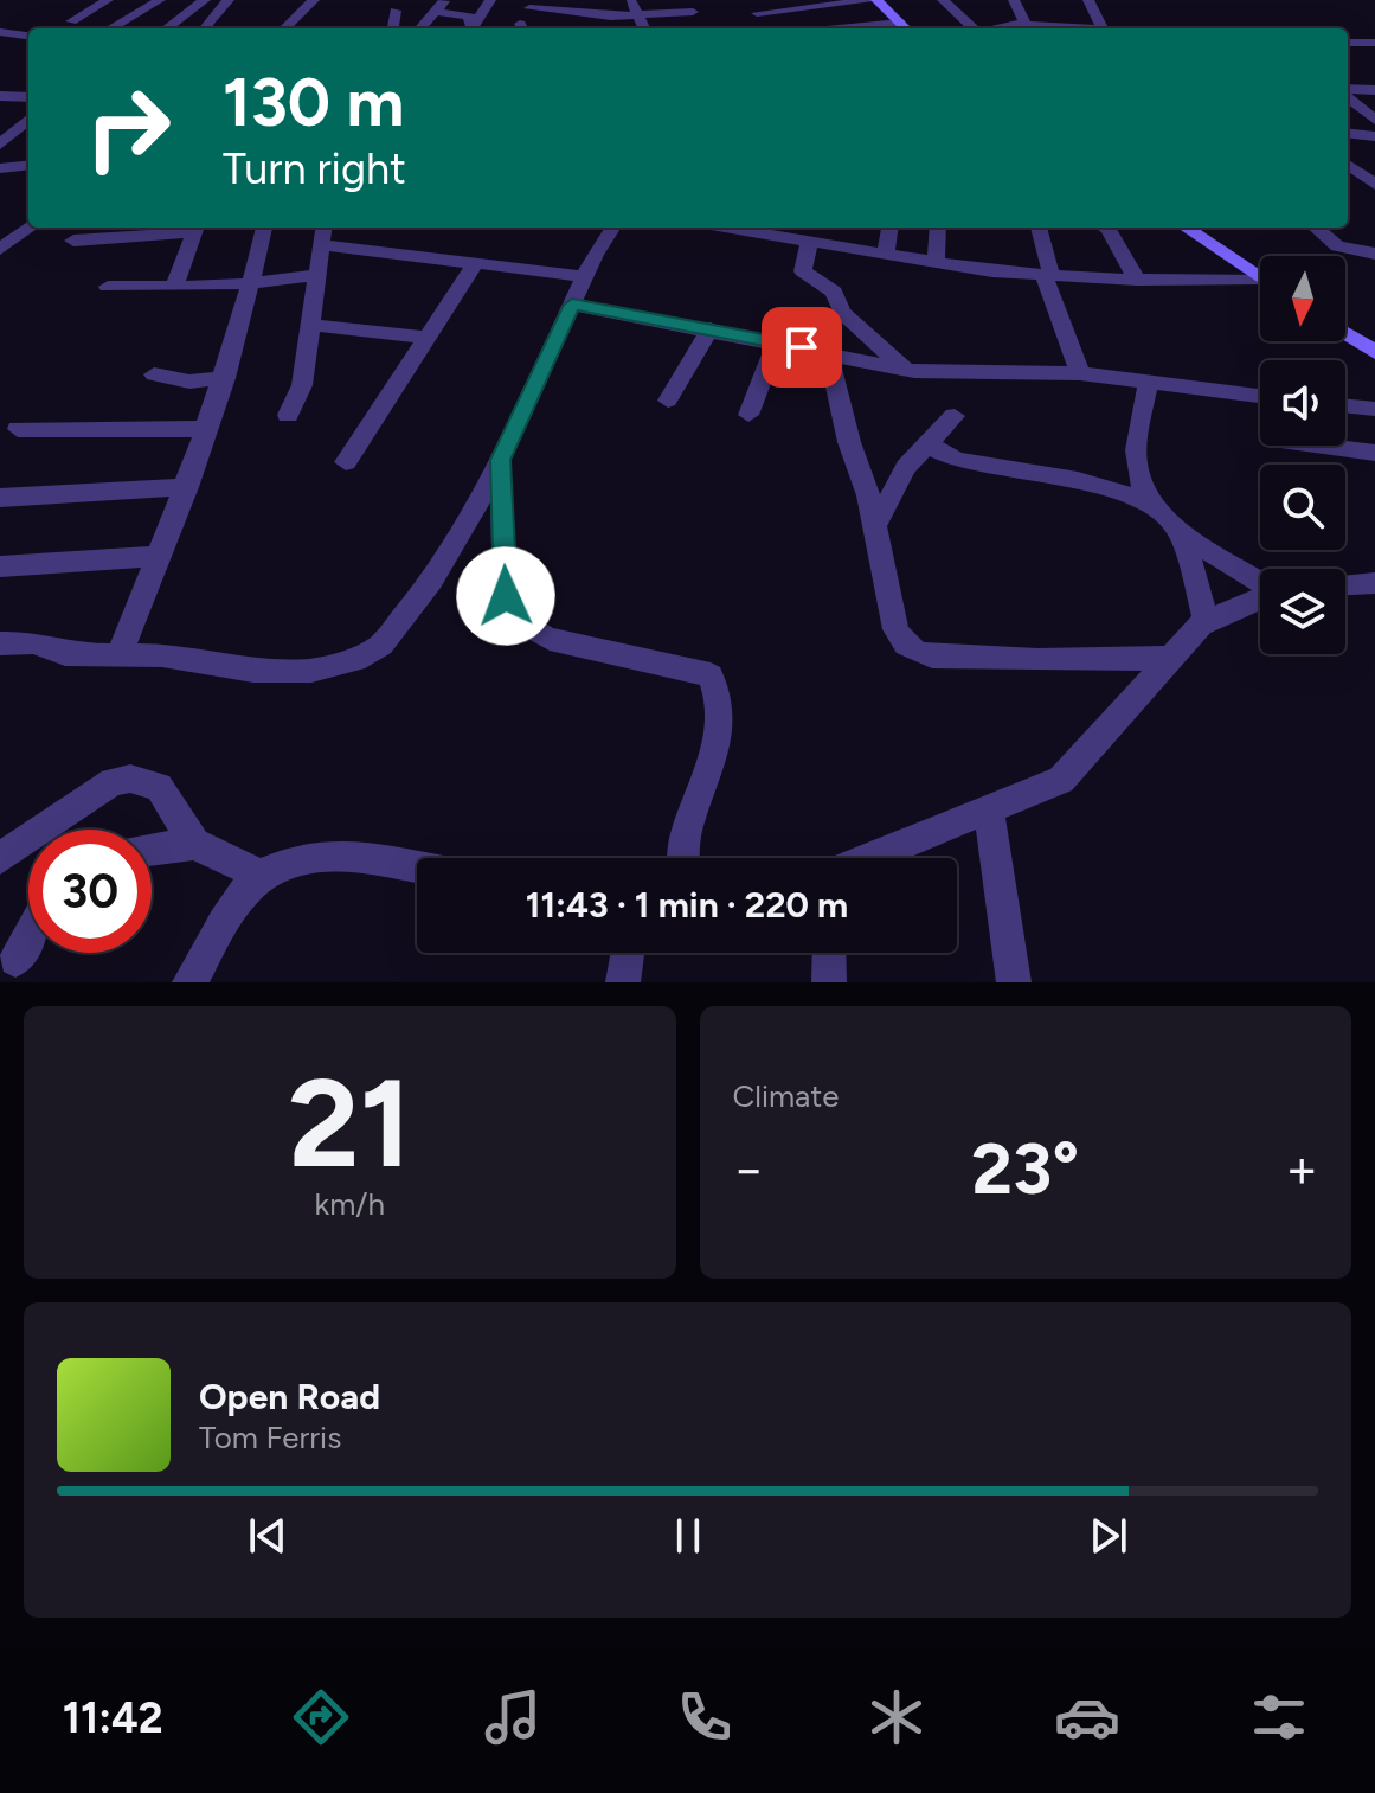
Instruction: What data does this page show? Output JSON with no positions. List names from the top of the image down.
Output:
{
  "north": "bottom",
  "page": {
    "turn": ["130 m", "Turn right"],
    "limit": "30",
    "trip": "11:43 · 1 min · 220 m",
    "tile": [
      ["21", "km/h"],
      "Climate"
    ],
    "heat": ["−", "23°", "+"],
    "song": ["Open Road", "Tom Ferris"],
    "tabs": "11:42"
  }
}
